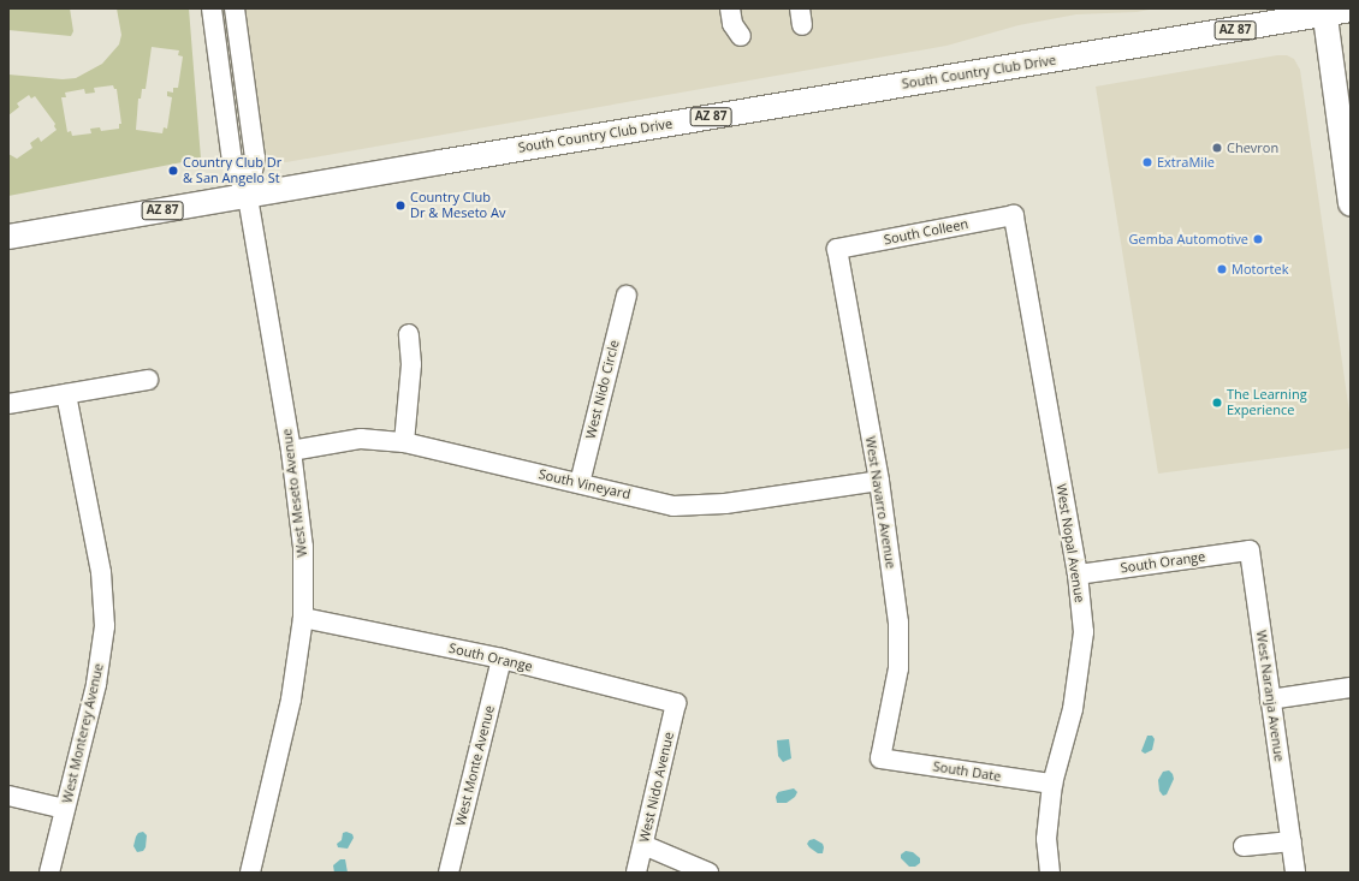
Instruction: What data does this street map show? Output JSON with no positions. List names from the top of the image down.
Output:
{
  "streets": {
    "main road": ["AZ 87", "South Country Club Drive"],
    "street": [
      "South Colleen",
      "West Nido Circle",
      "South Vineyard",
      "West Meseto Avenue",
      "West Navarro Avenue",
      "West Nopal Avenue",
      "South Orange",
      "West Naranja Avenue",
      "West Monterey Avenue",
      "West Monte Avenue",
      "South Date",
      "West Nido Avenue"
    ]
  },
  "crossings": [
    ["AZ 87", "South Country Club Drive"],
    ["South Country Club Drive", "West Meseto Avenue"],
    ["South Colleen", "West Navarro Avenue"],
    ["South Colleen", "West Nopal Avenue"],
    ["West Nido Circle", "South Vineyard"],
    ["South Vineyard", "West Meseto Avenue"],
    ["South Vineyard", "West Navarro Avenue"],
    ["West Meseto Avenue", "South Orange"],
    ["West Navarro Avenue", "South Date"],
    ["West Nopal Avenue", "South Orange"],
    ["West Nopal Avenue", "South Date"],
    ["South Orange", "West Naranja Avenue"],
    ["South Orange", "West Monte Avenue"],
    ["South Orange", "West Nido Avenue"]
  ],
  "places": [
    "Chevron",
    "ExtraMile",
    "Country Club Dr & San Angelo St",
    "Country Club Dr & Meseto Av",
    "Gemba Automotive",
    "Motortek",
    "The Learning Experience"
  ]
}
